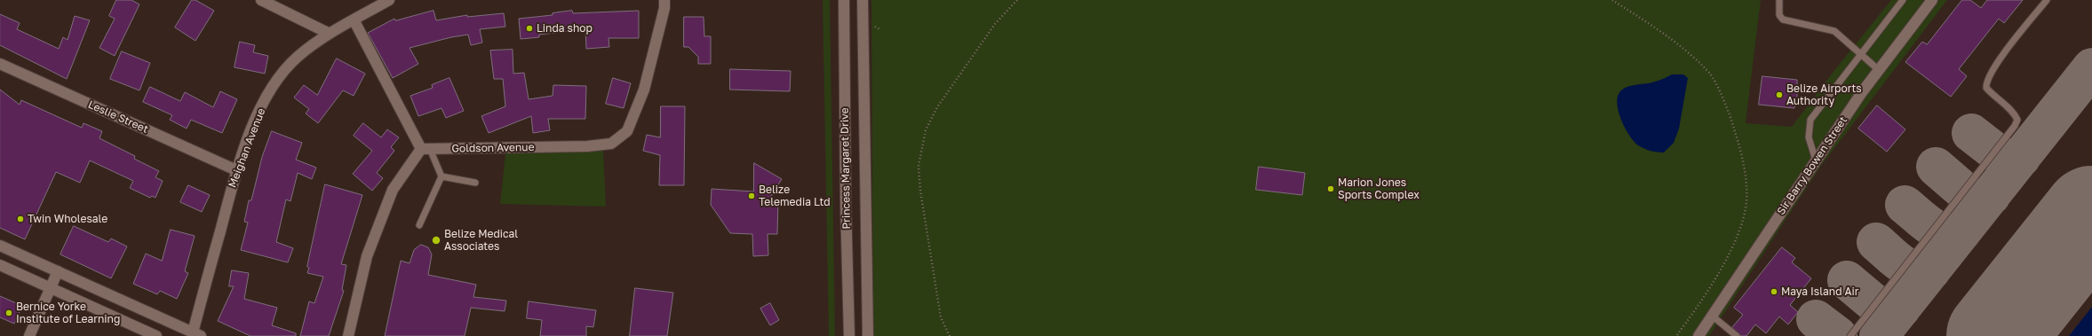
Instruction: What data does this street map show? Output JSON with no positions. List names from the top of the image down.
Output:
{
  "streets": {
    "street": [
      "Leslie Street",
      "Meighan Avenue",
      "Goldson Avenue",
      "Sir Barry Bowen Street",
      "Princess Margaret Drive"
    ]
  },
  "crossings": [
    ["Leslie Street", "Meighan Avenue"]
  ],
  "places": [
    "Linda shop",
    "Belize Airports Authority",
    "Marion Jones Sports Complex",
    "Belize Telemedia Ltd",
    "Twin Wholesale",
    "Belize Medical Associates",
    "Maya Island Air",
    "Bernice Yorke Institute of Learning"
  ]
}
